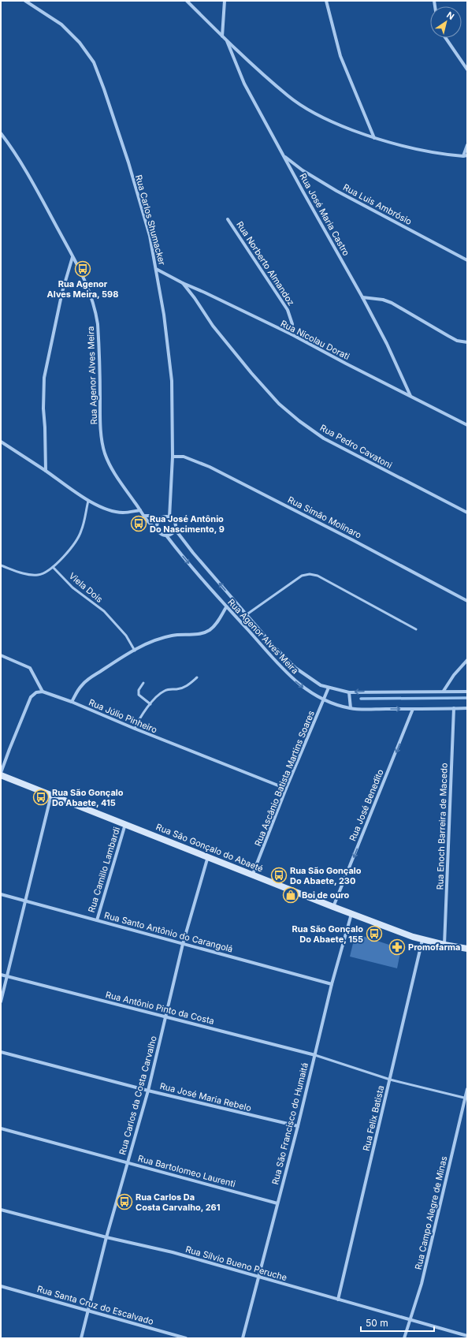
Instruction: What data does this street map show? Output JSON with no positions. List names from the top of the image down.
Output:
{
  "streets": {
    "street": [
      "Rua Luis Ambrósio",
      "Rua José Maria Castro",
      "Rua Carlos Shumacker",
      "Rua Norberto Almandoz",
      "Rua Nicolau Dorati",
      "Rua Agenor Alves Meira",
      "Rua Pedro Cavatoni",
      "Rua Simão Molinaro",
      "Rua Júlio Pinheiro",
      "Rua Ascânio Batista Martins Soares",
      "Rua José Benedito",
      "Rua Enoch Barreira de Macedo",
      "Rua São Gonçalo do Abaeté",
      "Rua Camillo Lambardi",
      "Rua Santo Antônio do Carangolá",
      "Rua Antônio Pinto da Costa",
      "Rua Carlos da Costa Carvalho",
      "Rua José Maria Rebelo",
      "Rua Felix Batista",
      "Rua São Francisco do Humaitá",
      "Rua Bartolomeo Laurenti",
      "Rua Campo Alegre de Minas",
      "Rua Sílvio Bueno Peruche",
      "Rua Santa Cruz do Escalvado"
    ],
    "lane": ["Viela Dois"]
  },
  "crossings": [
    ["Rua Luis Ambrósio", "Rua José Maria Castro"],
    ["Rua José Maria Castro", "Rua Nicolau Dorati"],
    ["Rua Carlos Shumacker", "Rua Nicolau Dorati"],
    ["Rua Carlos Shumacker", "Rua Agenor Alves Meira"],
    ["Rua Carlos Shumacker", "Rua Simão Molinaro"],
    ["Rua Norberto Almandoz", "Rua Nicolau Dorati"],
    ["Rua Nicolau Dorati", "Rua Pedro Cavatoni"],
    ["Rua Agenor Alves Meira", "Rua Ascânio Batista Martins Soares"],
    ["Rua Agenor Alves Meira", "Rua José Benedito"],
    ["Rua Agenor Alves Meira", "Rua Enoch Barreira de Macedo"],
    ["Rua Júlio Pinheiro", "Rua Ascânio Batista Martins Soares"],
    ["Rua Ascânio Batista Martins Soares", "Rua São Gonçalo do Abaeté"],
    ["Rua José Benedito", "Rua São Gonçalo do Abaeté"],
    ["Rua Enoch Barreira de Macedo", "Rua São Gonçalo do Abaeté"],
    ["Rua São Gonçalo do Abaeté", "Rua Camillo Lambardi"],
    ["Rua São Gonçalo do Abaeté", "Rua Carlos da Costa Carvalho"],
    ["Rua São Gonçalo do Abaeté", "Rua Felix Batista"],
    ["Rua São Gonçalo do Abaeté", "Rua São Francisco do Humaitá"],
    ["Rua Camillo Lambardi", "Rua Santo Antônio do Carangolá"],
    ["Rua Santo Antônio do Carangolá", "Rua Carlos da Costa Carvalho"],
    ["Rua Santo Antônio do Carangolá", "Rua São Francisco do Humaitá"],
    ["Rua Antônio Pinto da Costa", "Rua Carlos da Costa Carvalho"],
    ["Rua Antônio Pinto da Costa", "Rua São Francisco do Humaitá"],
    ["Rua Carlos da Costa Carvalho", "Rua José Maria Rebelo"],
    ["Rua Carlos da Costa Carvalho", "Rua Bartolomeo Laurenti"],
    ["Rua Carlos da Costa Carvalho", "Rua Sílvio Bueno Peruche"],
    ["Rua Carlos da Costa Carvalho", "Rua Santa Cruz do Escalvado"],
    ["Rua José Maria Rebelo", "Rua São Francisco do Humaitá"],
    ["Rua Felix Batista", "Rua Sílvio Bueno Peruche"],
    ["Rua São Francisco do Humaitá", "Rua Bartolomeo Laurenti"],
    ["Rua São Francisco do Humaitá", "Rua Sílvio Bueno Peruche"],
    ["Rua Campo Alegre de Minas", "Rua Sílvio Bueno Peruche"]
  ],
  "one_way": ["Rua José Benedito"],
  "places": {
    "bus stop": [
      "Rua Agenor Alves Meira, 598",
      "Rua José Antônio Do Nascimento, 9",
      "Rua São Gonçalo Do Abaete, 415",
      "Rua São Gonçalo Do Abaete, 230",
      "Rua São Gonçalo Do Abaete, 155",
      "Rua Carlos Da Costa Carvalho, 261"
    ],
    "shop": ["Boi de ouro"],
    "pharmacy": ["Promofarma"]
  },
  "scale_bar": "50 m",
  "north": "top right"
}
